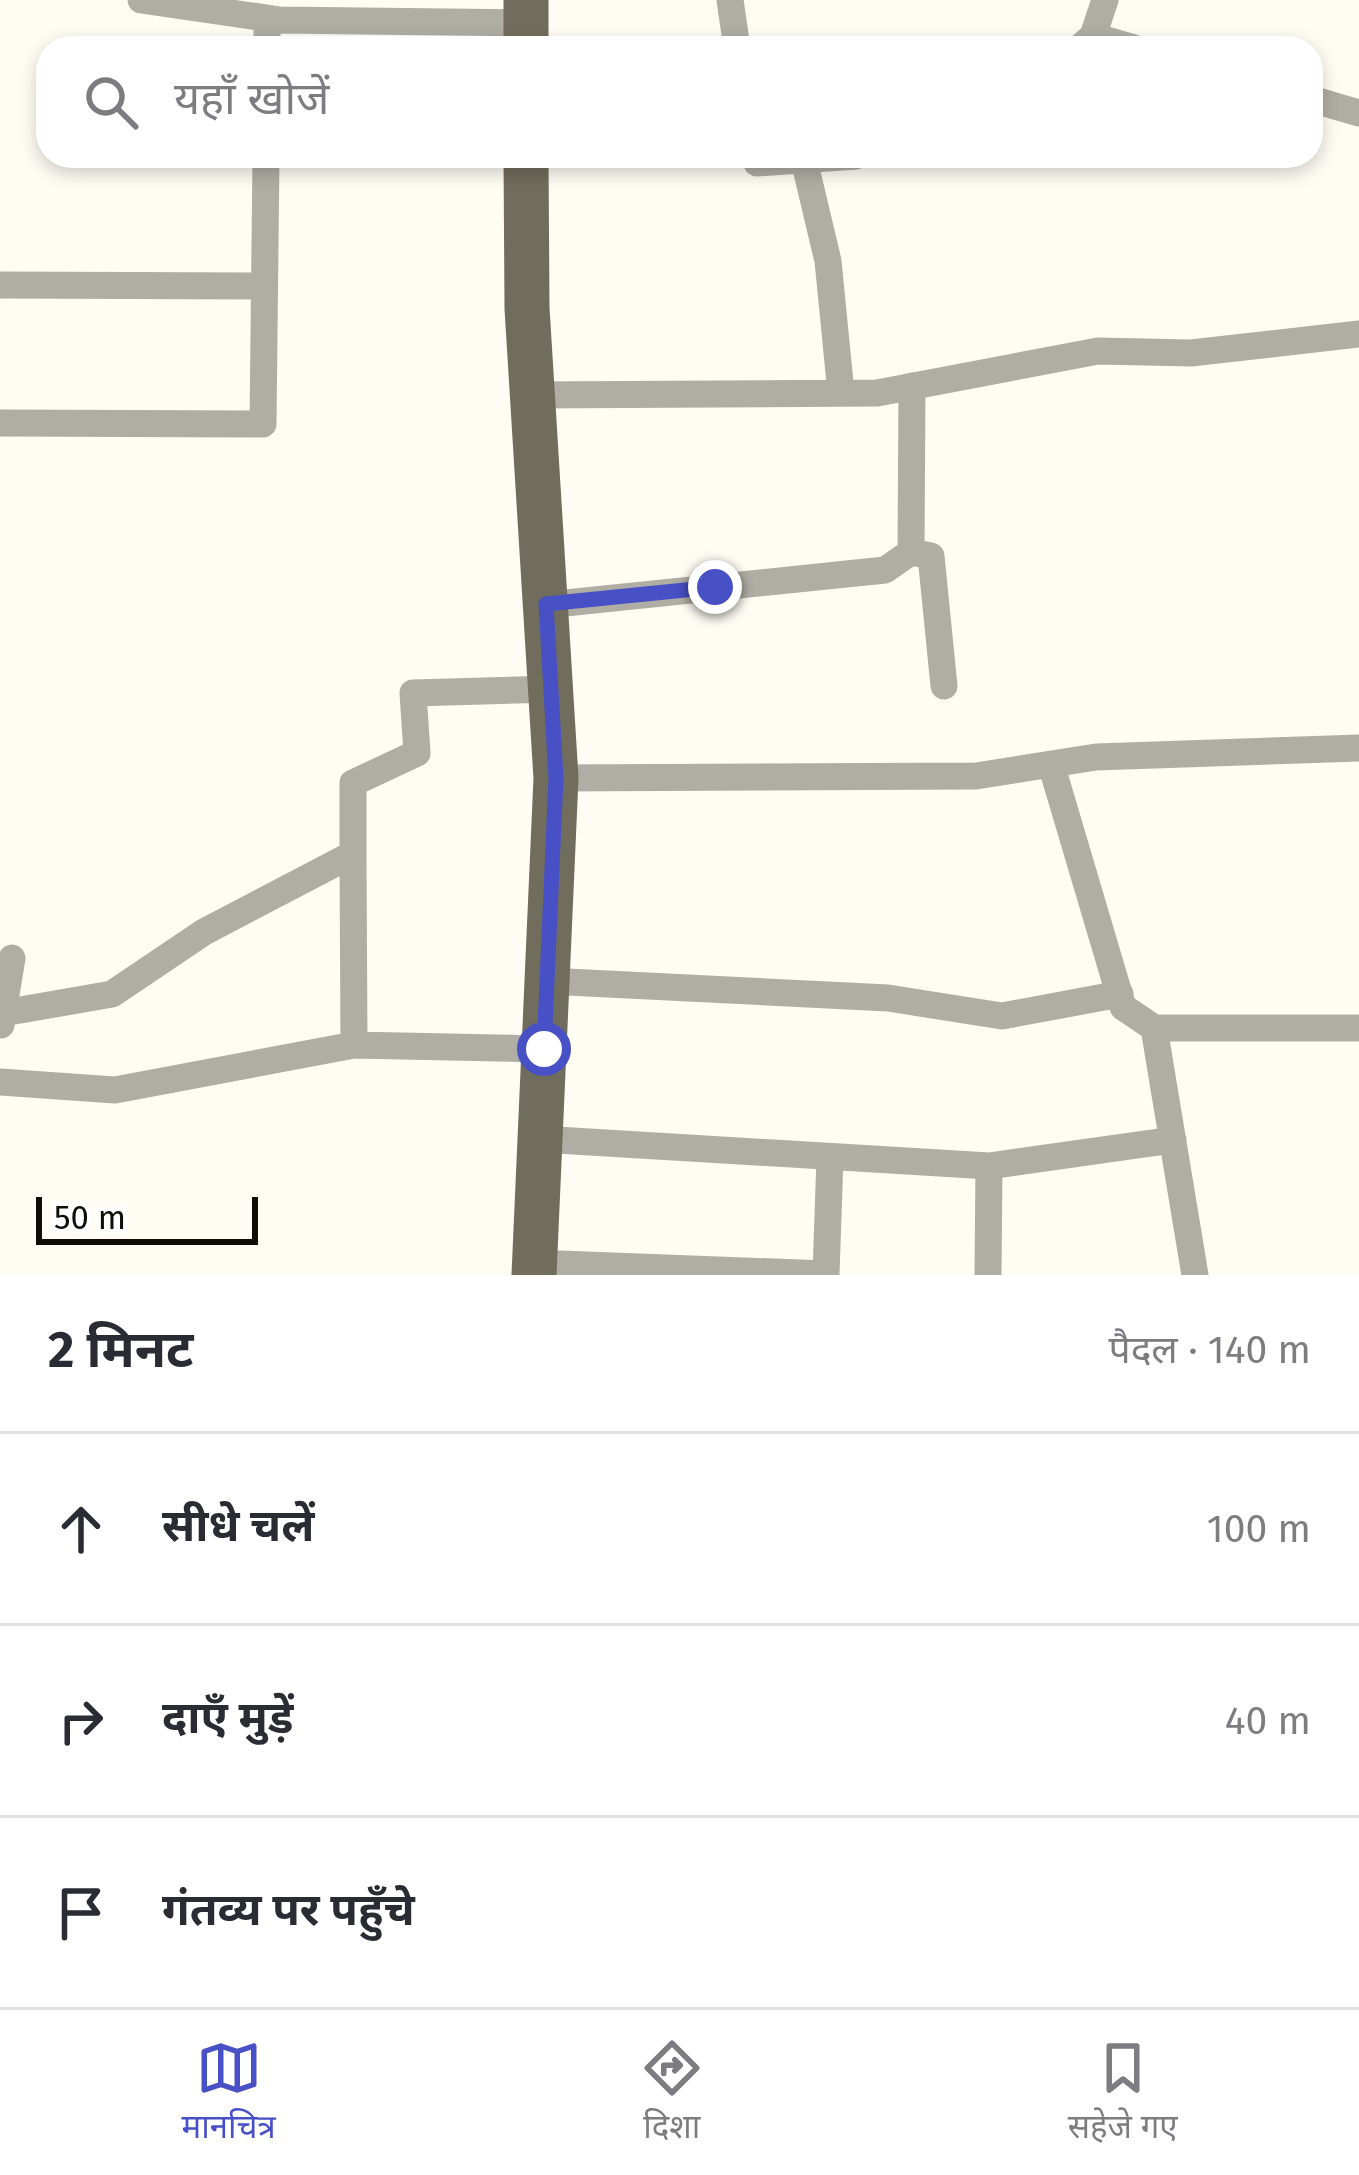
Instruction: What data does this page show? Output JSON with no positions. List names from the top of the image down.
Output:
{
  "scale_bar": "50 m",
  "page": {
    "search": "यहाँ खोजें",
    "scale": "50 m",
    "heading": ["2 मिनट", "पैदल · 140 m"],
    "list": [
      ["सीधे चलें", "100 m"],
      ["दाएँ मुड़ें", "40 m"],
      "गंतव्य पर पहुँचे"
    ],
    "nav": ["मानचित्र", "दिशा", "सहेजे गए"]
  }
}
